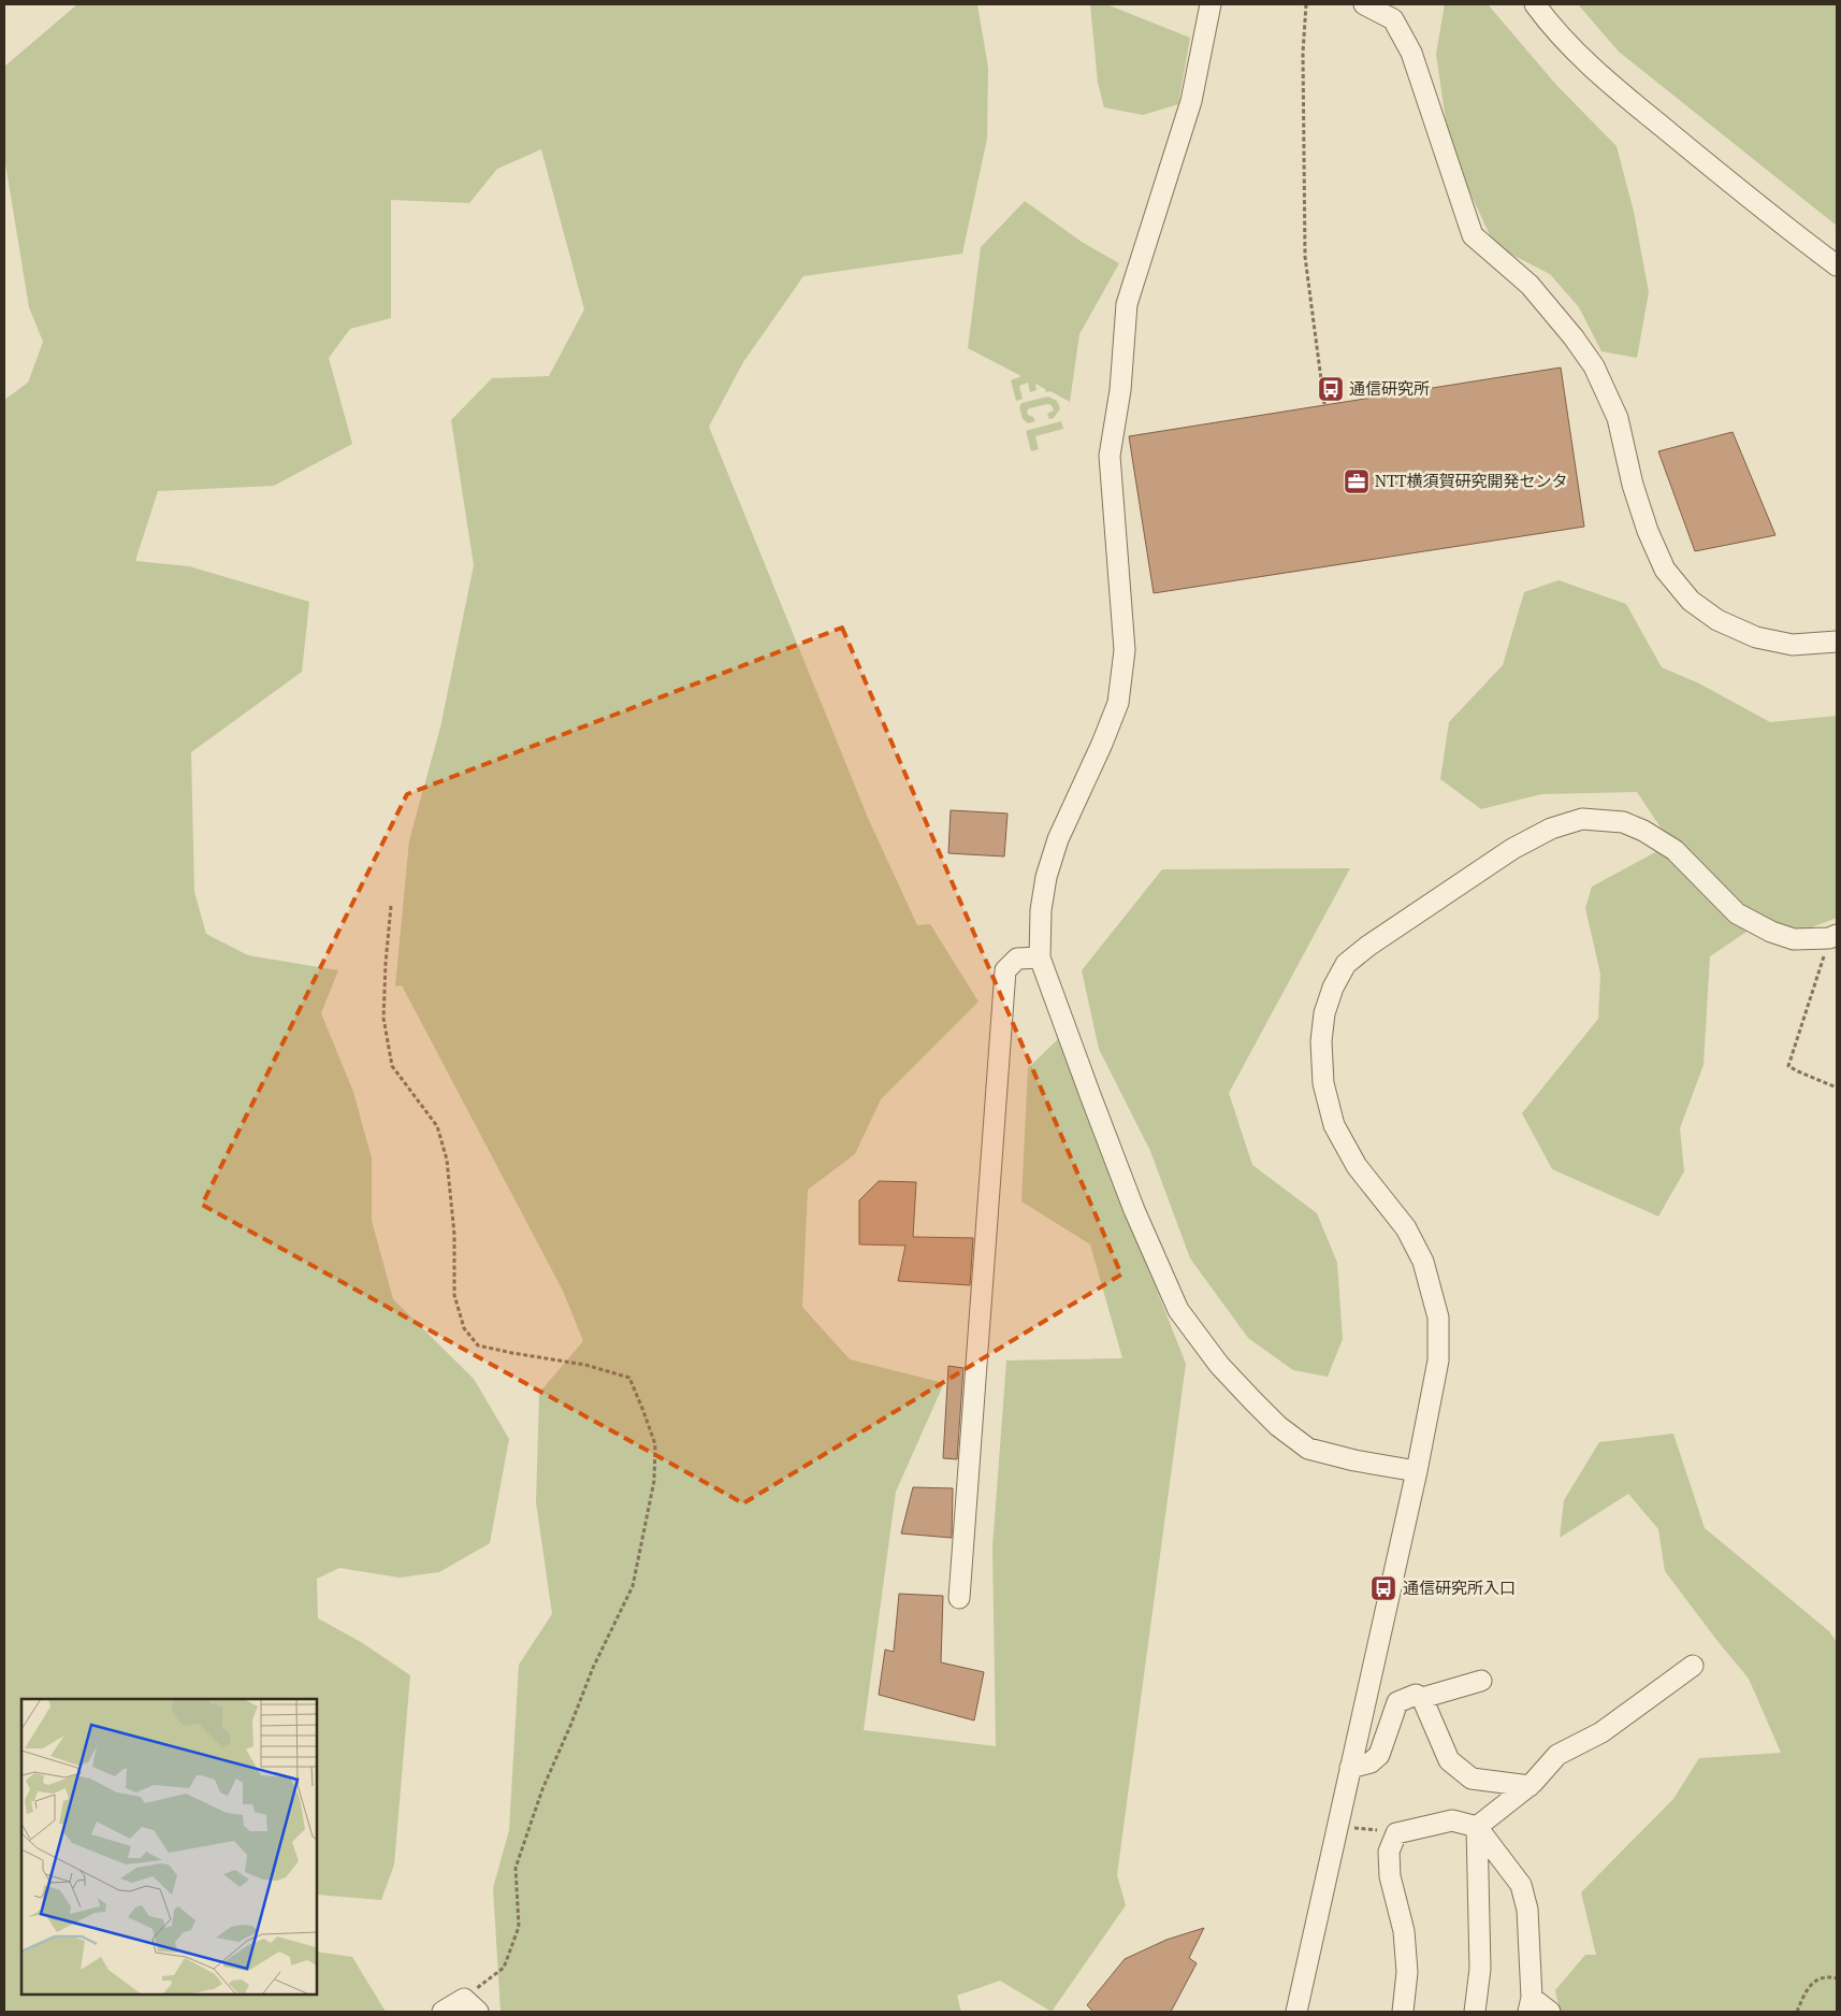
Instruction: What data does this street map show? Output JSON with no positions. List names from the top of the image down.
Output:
{
  "places": {
    "bus stop": ["通信研究所", "通信研究所入口"],
    "office": ["NTT横須賀研究開発センタ"]
  }
}
